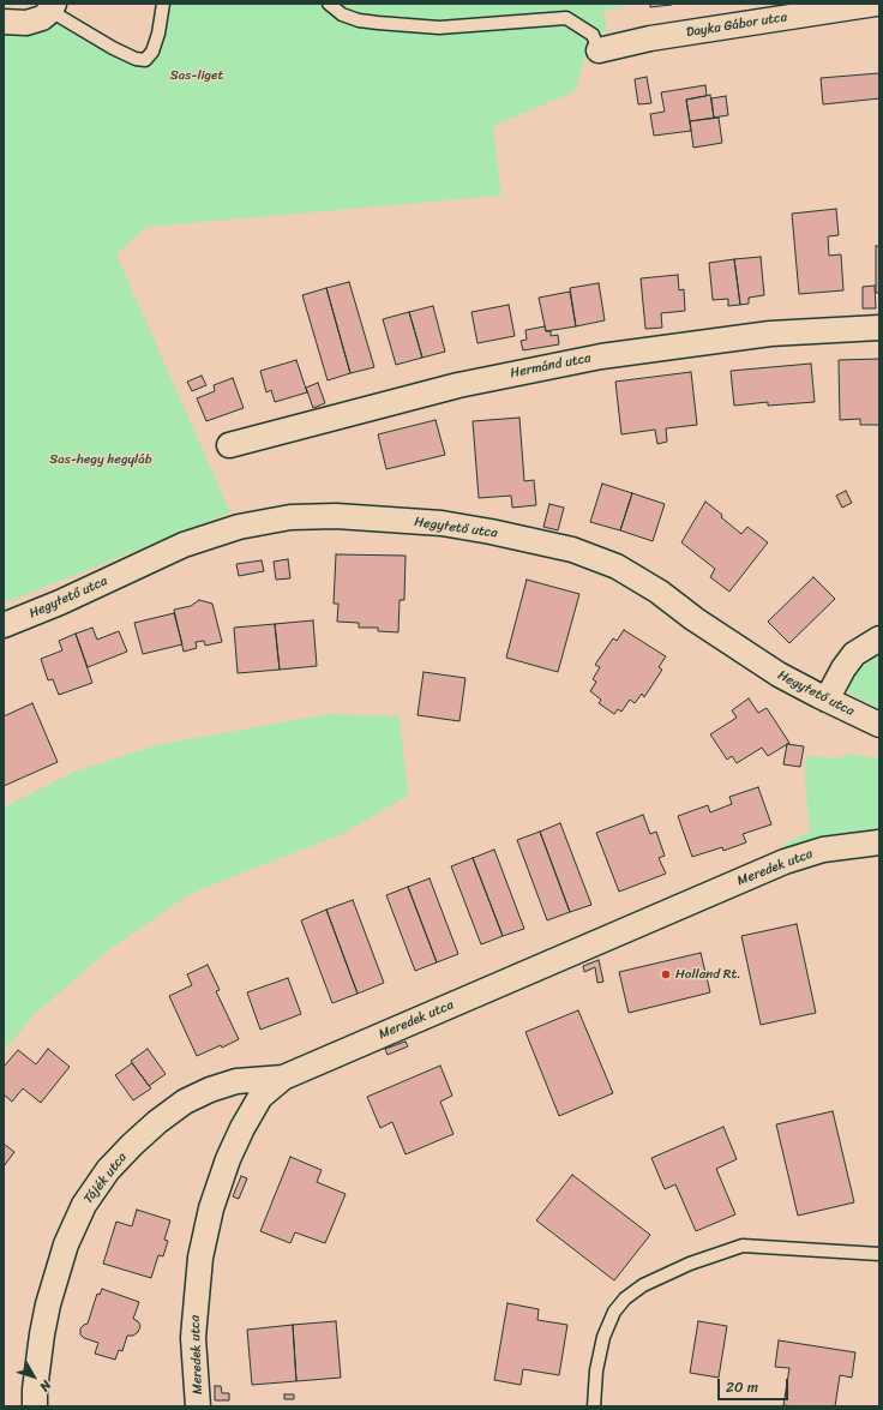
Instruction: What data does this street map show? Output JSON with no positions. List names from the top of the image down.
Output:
{
  "streets": {
    "street": [
      "Dayka Gábor utca",
      "Hermánd utca",
      "Hegytető utca",
      "Meredek utca",
      "Tájék utca"
    ]
  },
  "crossings": [
    ["Meredek utca", "Tájék utca"]
  ],
  "parks": ["Sas-liget", "Sas-hegy hegyláb"],
  "places": ["Holland Rt."],
  "scale_bar": "20 m",
  "north": "bottom right"
}
